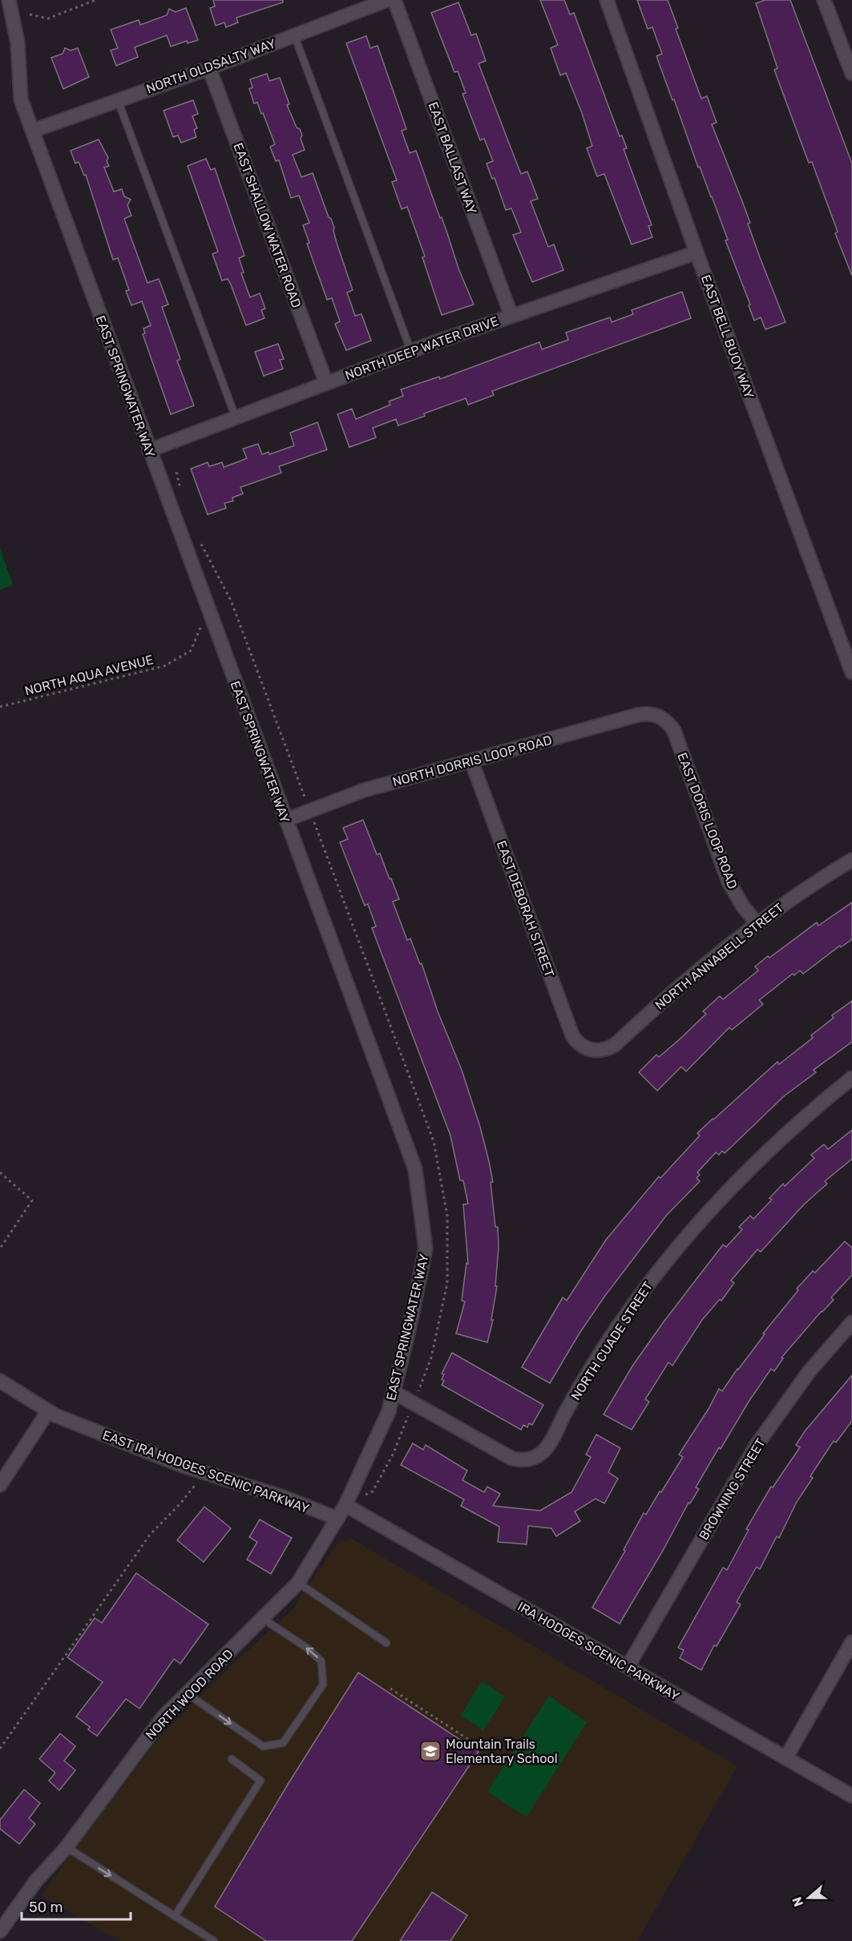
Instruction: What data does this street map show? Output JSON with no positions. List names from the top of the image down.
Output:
{
  "streets": {
    "street": [
      "NORTH OLDSALTY WAY",
      "EAST BALLAST WAY",
      "EAST SHALLOW WATER ROAD",
      "EAST BELL BUOY WAY",
      "NORTH DEEP WATER DRIVE",
      "EAST SPRINGWATER WAY",
      "NORTH DORRIS LOOP ROAD",
      "EAST DORIS LOOP ROAD",
      "EAST DEBORAH STREET",
      "NORTH ANNABELL STREET",
      "NORTH CUADE STREET",
      "EAST IRA HODGES SCENIC PARKWAY",
      "BROWNING STREET",
      "IRA HODGES SCENIC PARKWAY",
      "NORTH WOOD ROAD"
    ],
    "path": ["NORTH AQUA AVENUE"]
  },
  "crossings": [
    ["NORTH OLDSALTY WAY", "EAST SHALLOW WATER ROAD"],
    ["NORTH OLDSALTY WAY", "EAST SPRINGWATER WAY"],
    ["EAST BALLAST WAY", "NORTH DEEP WATER DRIVE"],
    ["EAST SHALLOW WATER ROAD", "NORTH DEEP WATER DRIVE"],
    ["EAST BELL BUOY WAY", "NORTH DEEP WATER DRIVE"],
    ["NORTH DEEP WATER DRIVE", "EAST SPRINGWATER WAY"],
    ["EAST SPRINGWATER WAY", "NORTH AQUA AVENUE"],
    ["EAST SPRINGWATER WAY", "NORTH DORRIS LOOP ROAD"],
    ["EAST SPRINGWATER WAY", "NORTH CUADE STREET"],
    ["EAST SPRINGWATER WAY", "IRA HODGES SCENIC PARKWAY"],
    ["EAST SPRINGWATER WAY", "NORTH WOOD ROAD"],
    ["NORTH DORRIS LOOP ROAD", "EAST DORIS LOOP ROAD"],
    ["NORTH DORRIS LOOP ROAD", "EAST DEBORAH STREET"],
    ["EAST DORIS LOOP ROAD", "NORTH ANNABELL STREET"],
    ["EAST DEBORAH STREET", "NORTH ANNABELL STREET"],
    ["EAST IRA HODGES SCENIC PARKWAY", "NORTH WOOD ROAD"],
    ["BROWNING STREET", "IRA HODGES SCENIC PARKWAY"],
    ["IRA HODGES SCENIC PARKWAY", "NORTH WOOD ROAD"]
  ],
  "places": {
    "school or university": ["Mountain Trails Elementary School"]
  },
  "scale_bar": "50 m",
  "north": "left"
}
